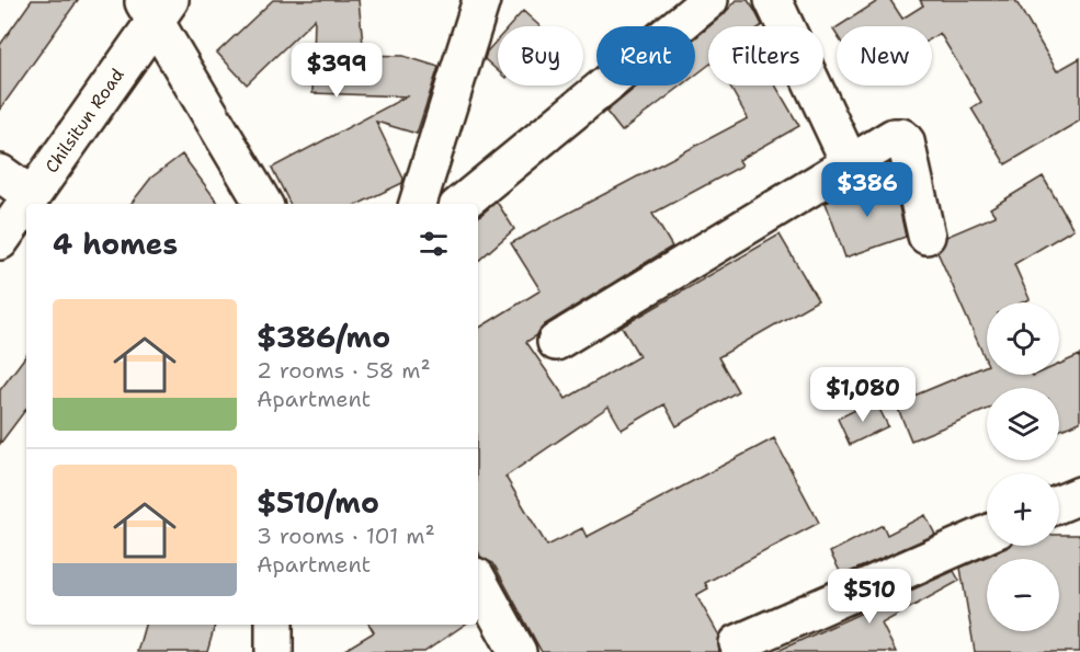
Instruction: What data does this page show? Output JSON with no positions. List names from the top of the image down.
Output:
{
  "streets": {
    "street": ["Chilsitun Road"]
  },
  "page": {
    "chip": [
      "Buy",
      "Rent",
      "Filters",
      "New"
    ],
    "price": [
      "$399",
      "$386",
      "$1,080",
      "$510"
    ],
    "heading": "4 homes",
    "list": [
      {
        "name": "$386/mo",
        "note": "2 rooms · 58 m² · Apartment"
      },
      {
        "name": "$510/mo",
        "note": "3 rooms · 101 m² · Apartment"
      }
    ],
    "map_buttons": ["+", "−"]
  }
}
